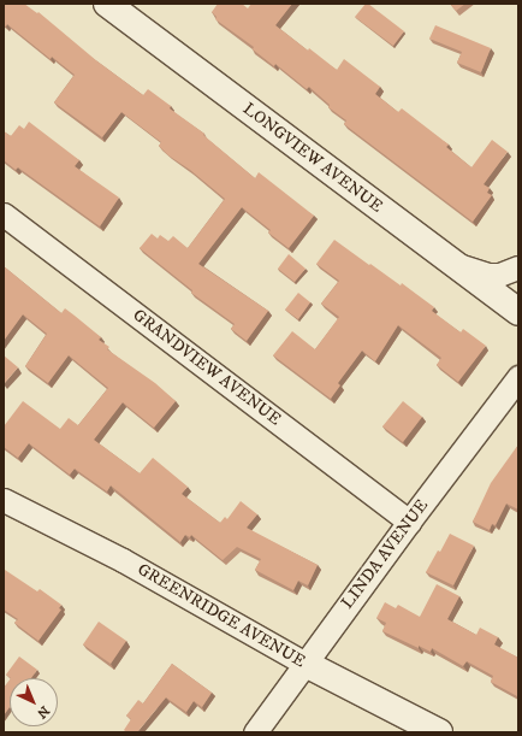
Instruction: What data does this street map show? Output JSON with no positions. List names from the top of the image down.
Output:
{
  "streets": {
    "street": [
      "LONGVIEW AVENUE",
      "GRANDVIEW AVENUE",
      "LINDA AVENUE",
      "GREENRIDGE AVENUE"
    ]
  },
  "crossings": [
    ["GRANDVIEW AVENUE", "LINDA AVENUE"],
    ["LINDA AVENUE", "GREENRIDGE AVENUE"]
  ],
  "north": "bottom right"
}
